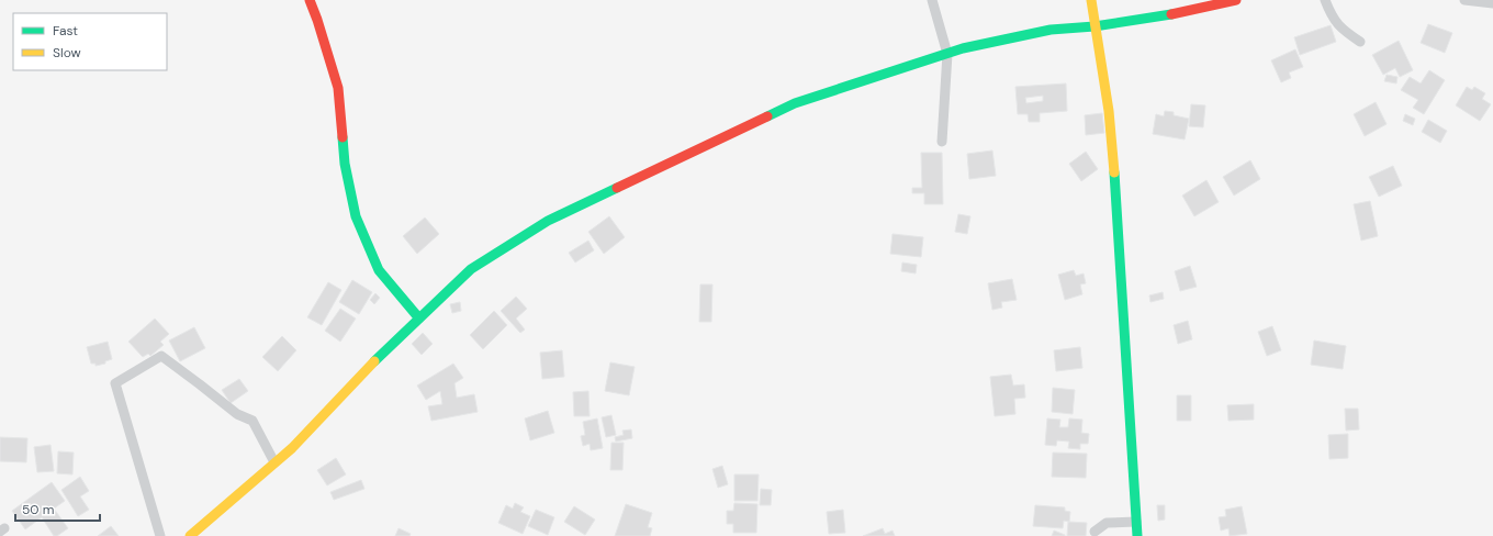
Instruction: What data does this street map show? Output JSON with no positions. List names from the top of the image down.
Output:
{
  "legend": ["Fast", "Slow"],
  "scale_bar": "50 m"
}
